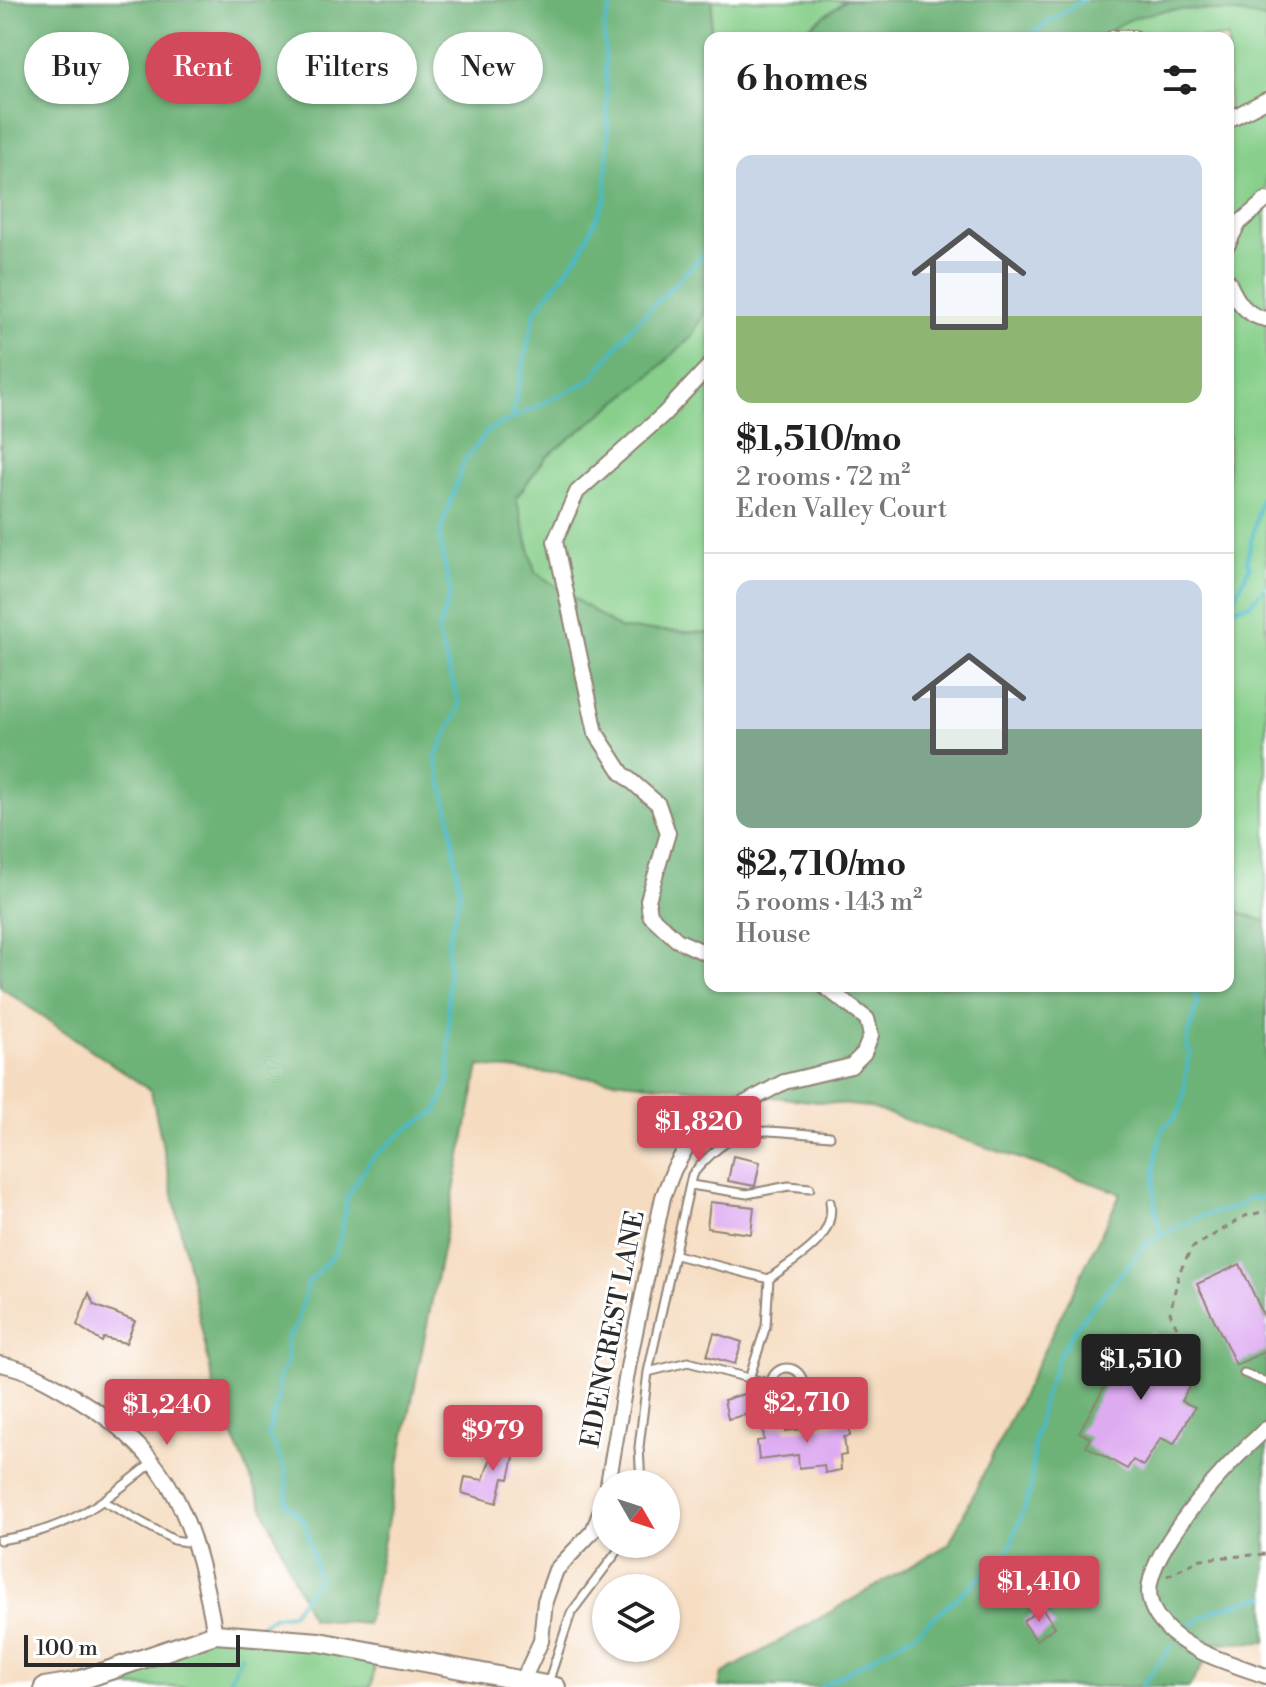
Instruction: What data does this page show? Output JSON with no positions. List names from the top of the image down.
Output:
{
  "streets": {
    "street": ["EDENCREST LANE"]
  },
  "scale_bar": "100 m",
  "north": "bottom right",
  "page": {
    "chip": [
      "Buy",
      "Rent",
      "Filters",
      "New"
    ],
    "heading": "6 homes",
    "list": [
      {
        "name": "$1,510/mo",
        "note": "2 rooms · 72 m² · Eden Valley Court"
      },
      {
        "name": "$2,710/mo",
        "note": "5 rooms · 143 m² · House"
      }
    ],
    "price": [
      "$1,820",
      "$1,510",
      "$2,710",
      "$1,240",
      "$979",
      "$1,410"
    ],
    "scale": "100 m"
  }
}
